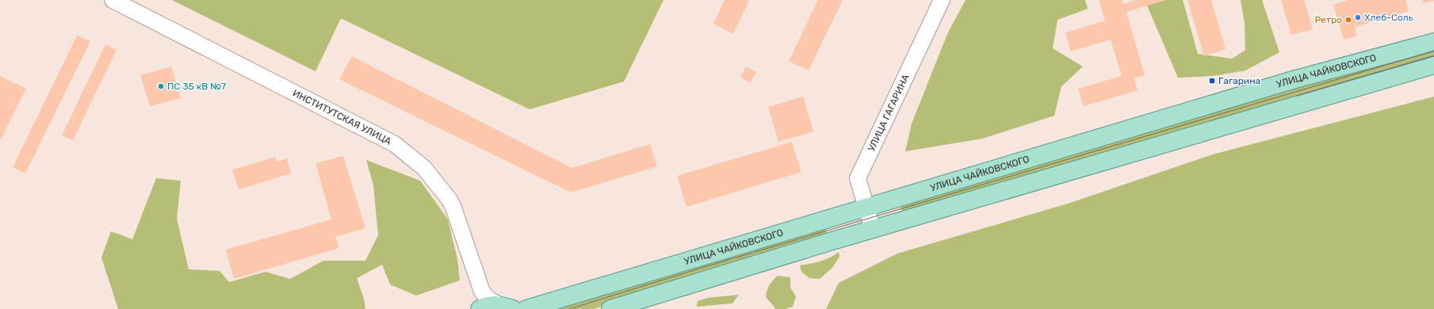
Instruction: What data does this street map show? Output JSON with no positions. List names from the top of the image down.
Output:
{
  "streets": {
    "main road": ["УЛИЦА ЧАЙКОВСКОГО", "ИНСТИТУТСКАЯ УЛИЦА"],
    "street": ["УЛИЦА ГАГАРИНА"]
  },
  "crossings": [
    ["УЛИЦА ЧАЙКОВСКОГО", "УЛИЦА ГАГАРИНА"]
  ],
  "places": {
    "other": ["Хлеб-Соль", "Ретро", "ПС 35 кВ №7"],
    "transit": ["Гагарина"]
  }
}
